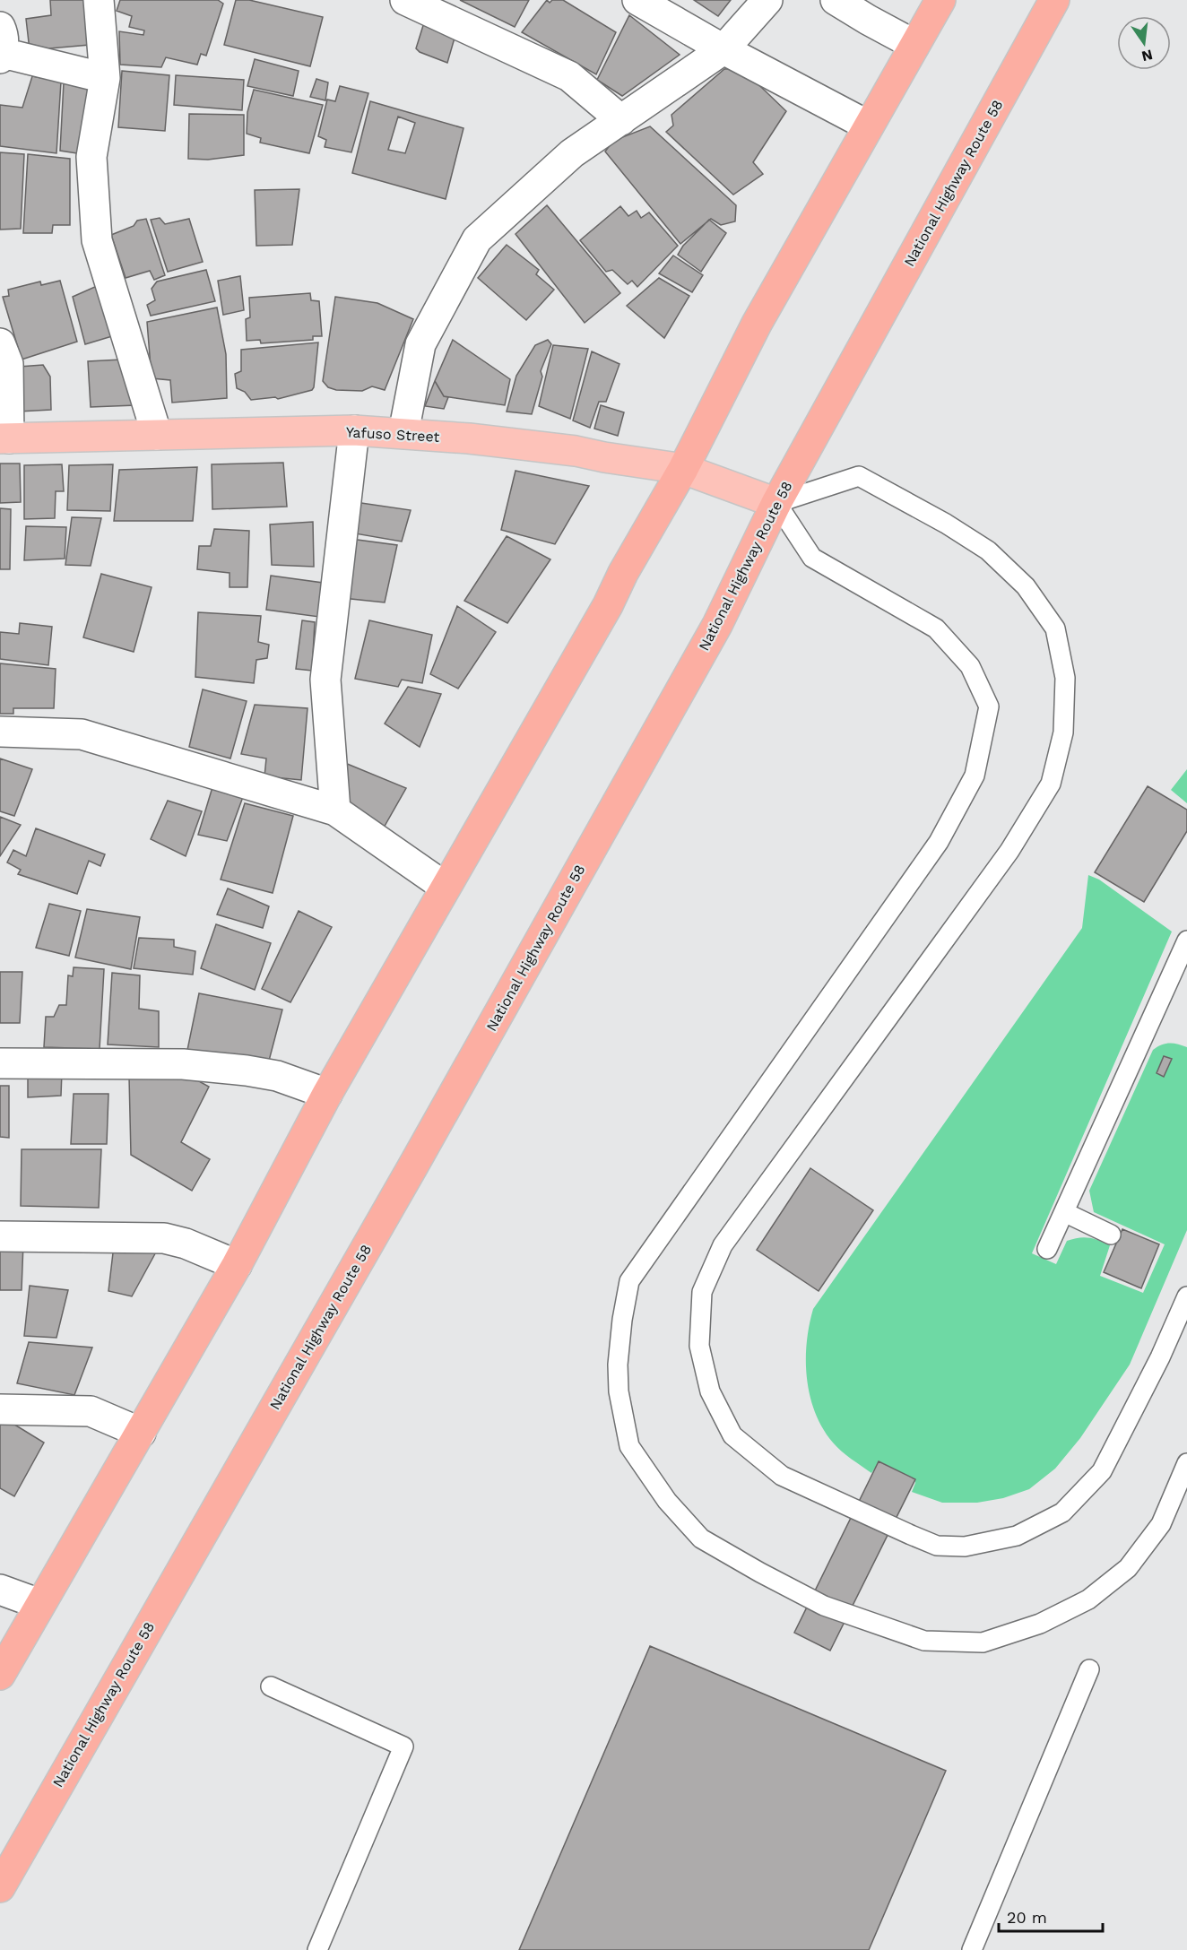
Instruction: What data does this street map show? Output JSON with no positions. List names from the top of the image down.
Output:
{
  "streets": {
    "highway": ["National Highway Route 58"],
    "main road": ["Yafuso Street"]
  },
  "crossings": [
    ["National Highway Route 58", "Yafuso Street"]
  ],
  "scale_bar": "20 m",
  "north": "bottom"
}
